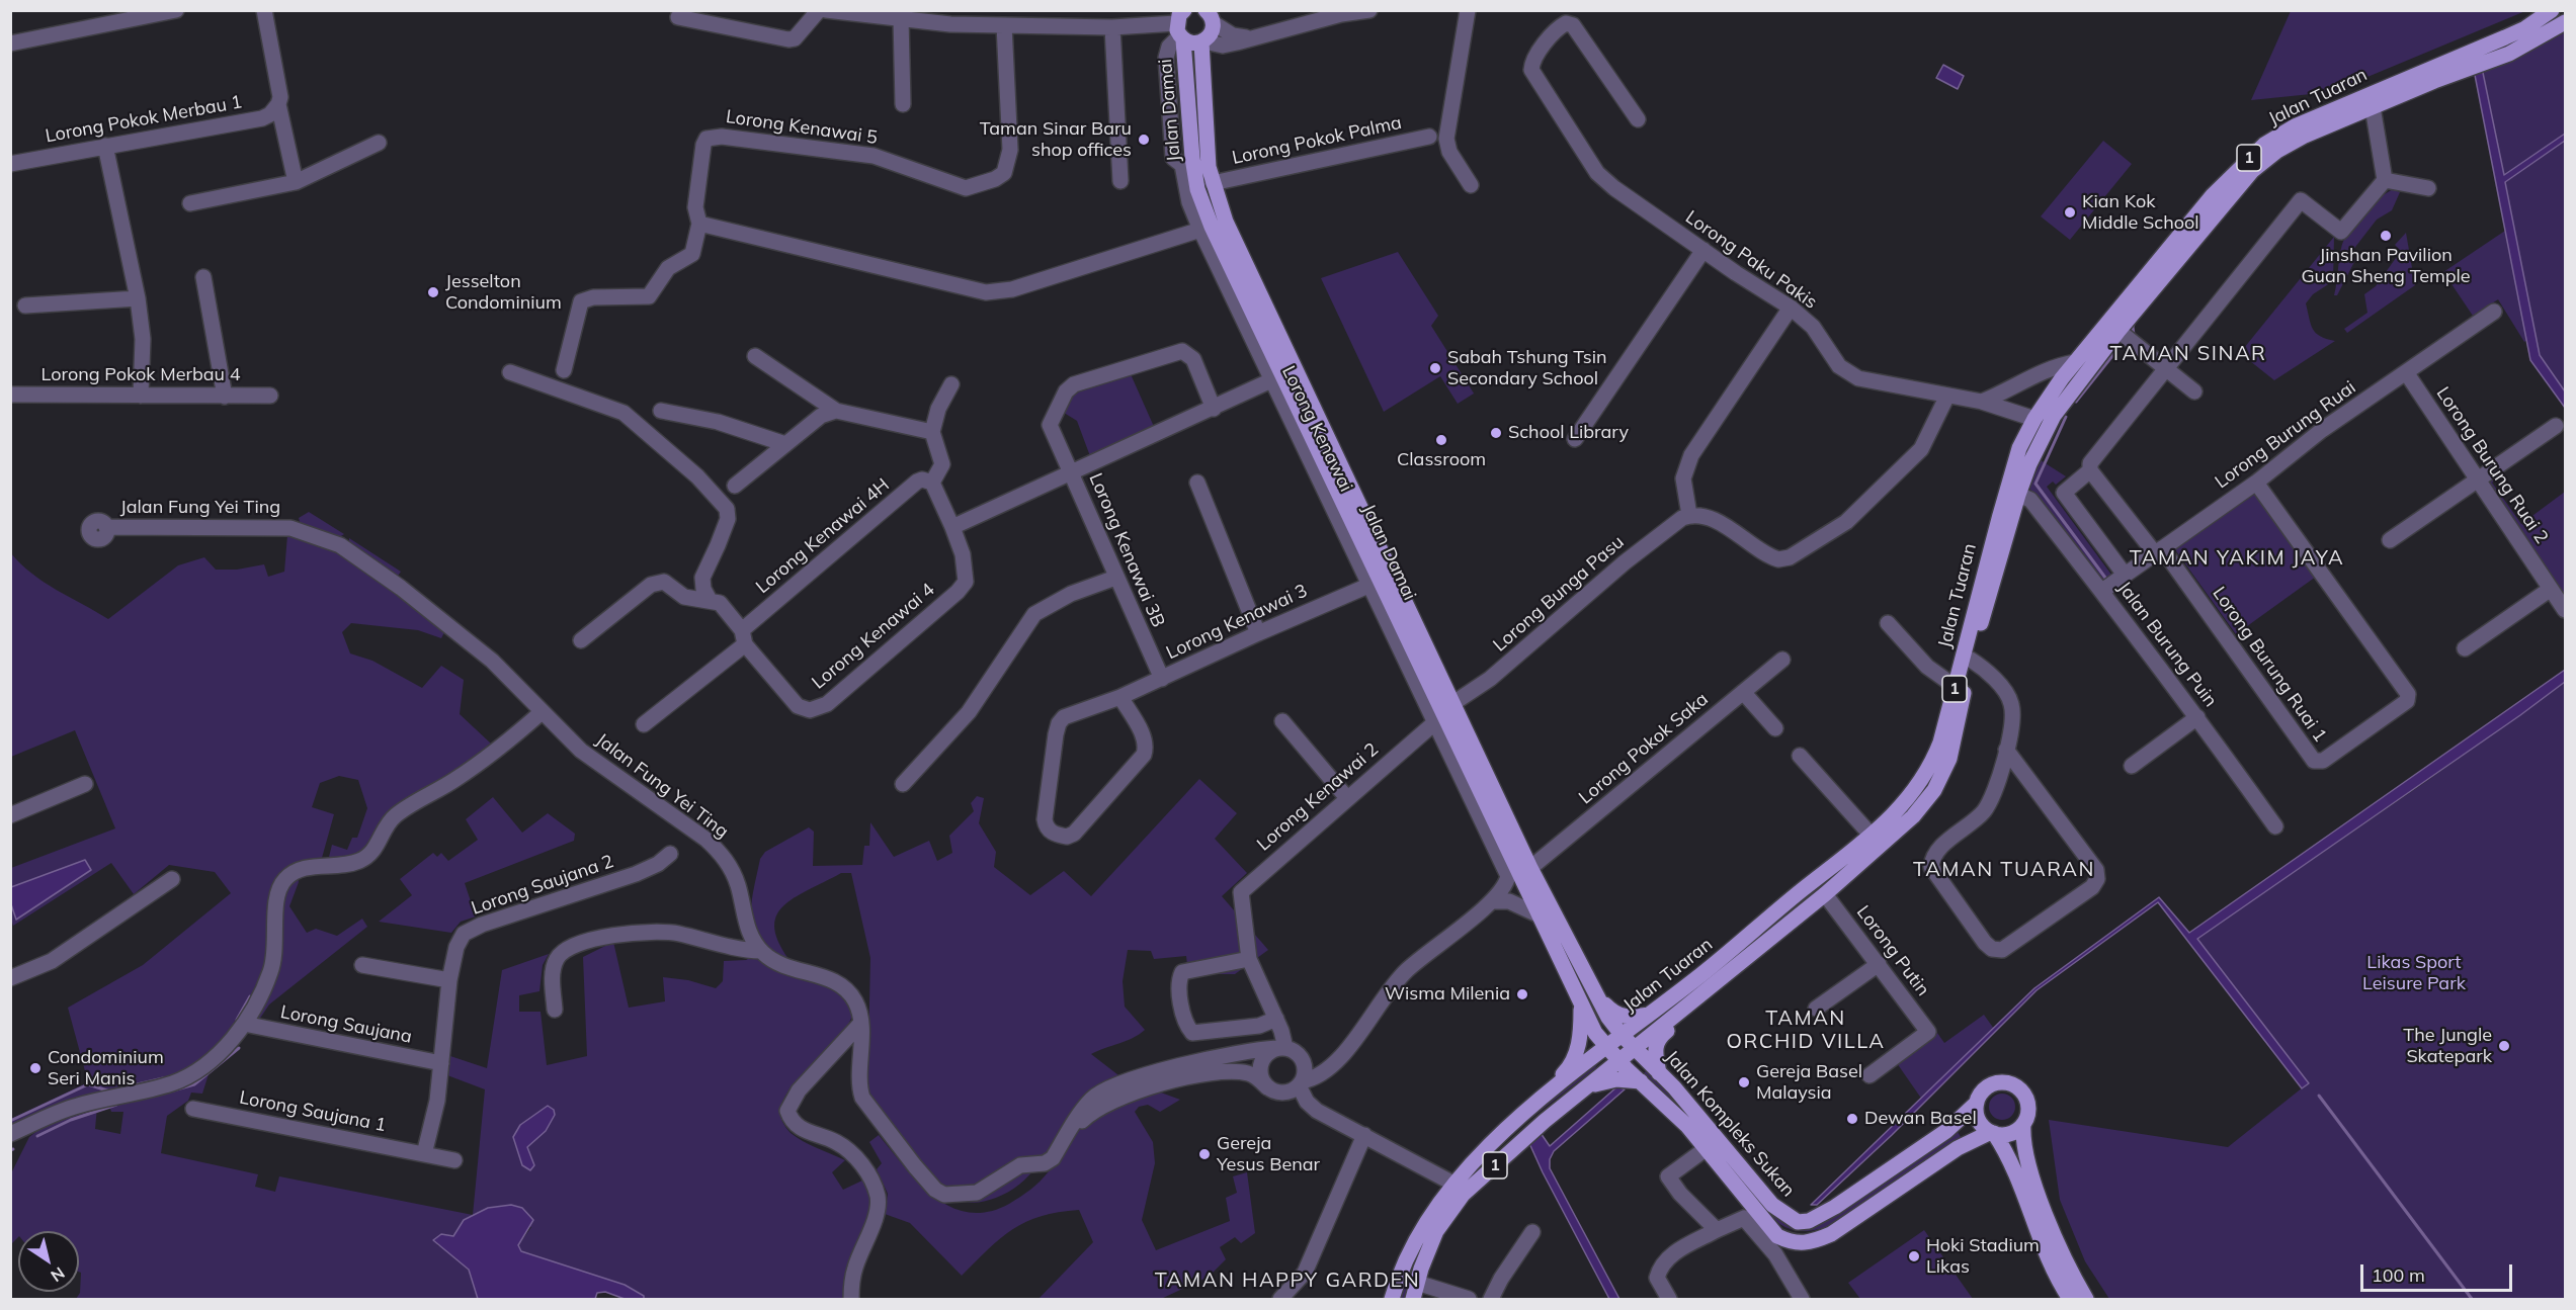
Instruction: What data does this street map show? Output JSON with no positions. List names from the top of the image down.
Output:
{
  "streets": {
    "main road": [
      "Jalan Tuaran",
      "Jalan Damai",
      "1",
      "Jalan Kompleks Sukan"
    ],
    "street": [
      "Lorong Pokok Merbau 1",
      "Lorong Kenawai 5",
      "Lorong Pokok Palma",
      "Lorong Paku Pakis",
      "Lorong Pokok Merbau 4",
      "Lorong Kenawai",
      "Lorong Burung Ruai",
      "Lorong Burung Ruai 2",
      "Jalan Fung Yei Ting",
      "Lorong Kenawai 4H",
      "Lorong Kenawai 3B",
      "Lorong Bunga Pasu",
      "Lorong Kenawai 3",
      "Lorong Kenawai 4",
      "Jalan Burung Puin",
      "Lorong Burung Ruai 1",
      "Lorong Pokok Saka",
      "Lorong Kenawai 2",
      "Lorong Saujana 2",
      "Lorong Putin",
      "Lorong Saujana",
      "Lorong Saujana 1"
    ]
  },
  "crossings": [
    ["Jalan Tuaran", "Jalan Damai"],
    ["Jalan Tuaran", "Lorong Paku Pakis"],
    ["Jalan Tuaran", "Jalan Burung Puin"],
    ["Jalan Tuaran", "Lorong Putin"],
    ["Jalan Tuaran", "Jalan Kompleks Sukan"],
    ["Jalan Damai", "Lorong Pokok Palma"],
    ["Jalan Damai", "Lorong Kenawai"],
    ["Jalan Damai", "Lorong Bunga Pasu"],
    ["Jalan Damai", "Lorong Pokok Saka"],
    ["Jalan Damai", "Jalan Kompleks Sukan"],
    ["Lorong Kenawai", "Lorong Kenawai 3"],
    ["Lorong Kenawai", "Lorong Kenawai 2"],
    ["Lorong Burung Ruai", "Lorong Burung Ruai 2"],
    ["Lorong Burung Ruai", "Jalan Burung Puin"],
    ["Lorong Burung Ruai", "Lorong Burung Ruai 1"],
    ["Lorong Kenawai 4H", "Lorong Kenawai 4"],
    ["Lorong Kenawai 3B", "Lorong Kenawai 3"],
    ["Lorong Saujana 2", "Lorong Saujana"],
    ["Lorong Saujana 2", "Lorong Saujana 1"]
  ],
  "districts": [
    "TAMAN SINAR",
    "TAMAN YAKIM JAYA",
    "TAMAN TUARAN",
    "TAMAN ORCHID VILLA",
    "TAMAN HAPPY GARDEN"
  ],
  "parks": ["Likas Sport Leisure Park"],
  "places": [
    "Taman Sinar Baru shop offices",
    "Kian Kok Middle School",
    "Jinshan Pavilion Guan Sheng Temple",
    "Jesselton Condominium",
    "Sabah Tshung Tsin Secondary School",
    "School Library",
    "Classroom",
    "Wisma Milenia",
    "The Jungle Skatepark",
    "Condominium Seri Manis",
    "Gereja Basel Malaysia",
    "Dewan Basel",
    "Gereja Yesus Benar",
    "Hoki Stadium Likas"
  ],
  "scale_bar": "100 m",
  "north": "bottom right"
}
